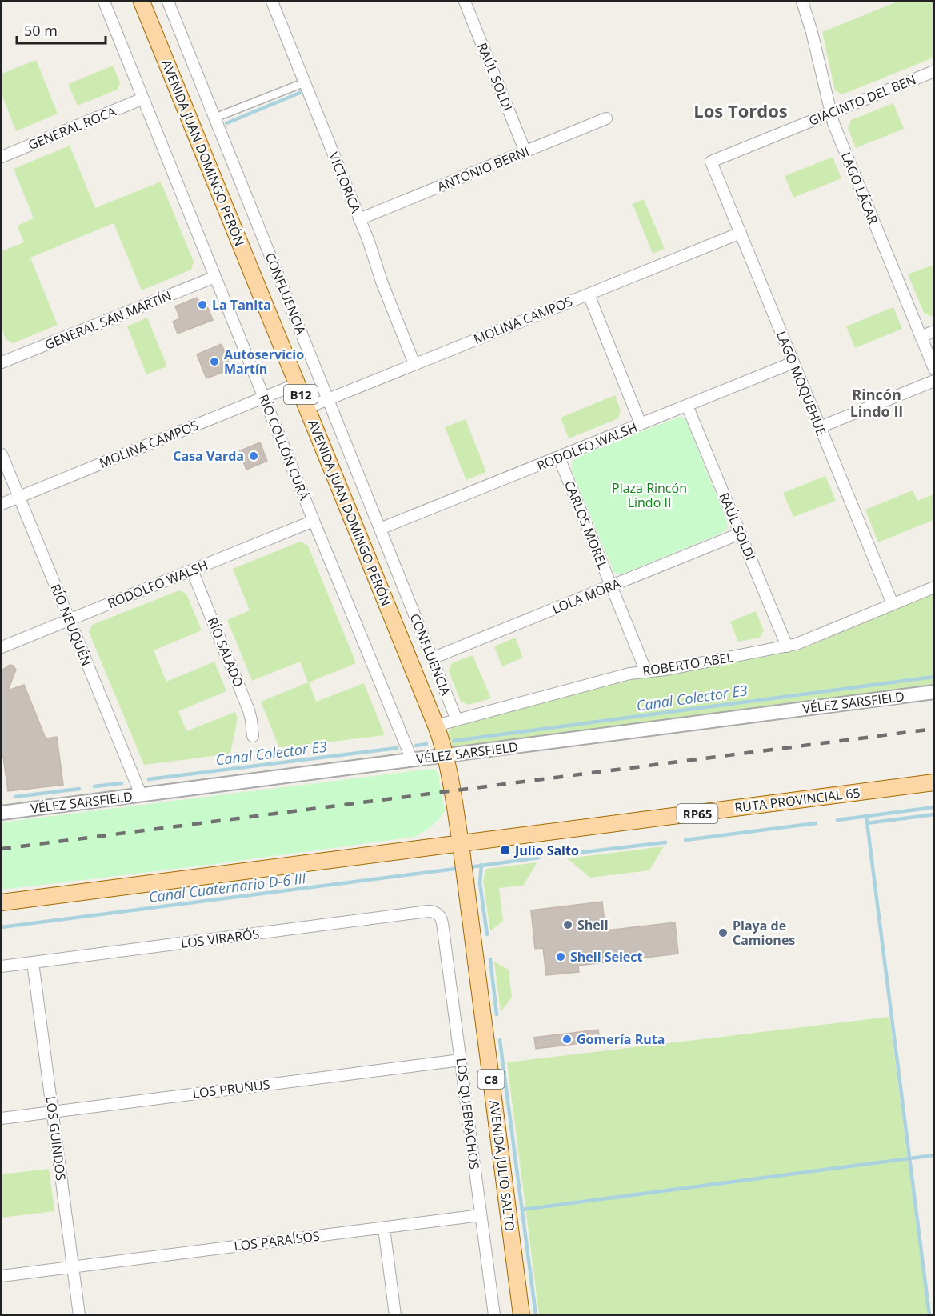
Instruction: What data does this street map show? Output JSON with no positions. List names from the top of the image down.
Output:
{
  "streets": {
    "main road": [
      "AVENIDA JUAN DOMINGO PERÓN",
      "B12",
      "RUTA PROVINCIAL 65",
      "RP65",
      "C8",
      "AVENIDA JULIO SALTO"
    ],
    "street": [
      "RAÚL SOLDI",
      "GIACINTO DEL BEN",
      "GENERAL ROCA",
      "ANTONIO BERNI",
      "VICTORICA",
      "LAGO LÁCAR",
      "CONFLUENCIA",
      "GENERAL SAN MARTÍN",
      "MOLINA CAMPOS",
      "LAGO MOQUEHUE",
      "RODOLFO WALSH",
      "RÍO COLLÓN CURÁ",
      "CARLOS MOREL",
      "LOLA MORA",
      "RÍO NEUQUÉN",
      "RÍO SALADO",
      "ROBERTO ABEL",
      "VÉLEZ SARSFIELD",
      "LOS VIRARÓS",
      "LOS PRUNUS",
      "LOS QUEBRACHOS",
      "LOS GUINDOS",
      "LOS PARAÍSOS"
    ]
  },
  "crossings": [
    ["RAÚL SOLDI", "ANTONIO BERNI"],
    ["RAÚL SOLDI", "RODOLFO WALSH"],
    ["RAÚL SOLDI", "LOLA MORA"],
    ["RAÚL SOLDI", "ROBERTO ABEL"],
    ["GIACINTO DEL BEN", "LAGO LÁCAR"],
    ["GIACINTO DEL BEN", "LAGO MOQUEHUE"],
    ["GENERAL ROCA", "RÍO COLLÓN CURÁ"],
    ["AVENIDA JUAN DOMINGO PERÓN", "MOLINA CAMPOS"],
    ["AVENIDA JUAN DOMINGO PERÓN", "ROBERTO ABEL"],
    ["AVENIDA JUAN DOMINGO PERÓN", "VÉLEZ SARSFIELD"],
    ["AVENIDA JUAN DOMINGO PERÓN", "RUTA PROVINCIAL 65"],
    ["AVENIDA JUAN DOMINGO PERÓN", "RP65"],
    ["AVENIDA JUAN DOMINGO PERÓN", "AVENIDA JULIO SALTO"],
    ["ANTONIO BERNI", "VICTORICA"],
    ["VICTORICA", "MOLINA CAMPOS"],
    ["CONFLUENCIA", "MOLINA CAMPOS"],
    ["CONFLUENCIA", "RODOLFO WALSH"],
    ["CONFLUENCIA", "LOLA MORA"],
    ["CONFLUENCIA", "ROBERTO ABEL"],
    ["GENERAL SAN MARTÍN", "RÍO COLLÓN CURÁ"],
    ["MOLINA CAMPOS", "LAGO MOQUEHUE"],
    ["MOLINA CAMPOS", "RÍO COLLÓN CURÁ"],
    ["MOLINA CAMPOS", "RÍO NEUQUÉN"],
    ["LAGO MOQUEHUE", "RODOLFO WALSH"],
    ["LAGO MOQUEHUE", "ROBERTO ABEL"],
    ["RODOLFO WALSH", "RÍO COLLÓN CURÁ"],
    ["RODOLFO WALSH", "CARLOS MOREL"],
    ["RODOLFO WALSH", "RÍO NEUQUÉN"],
    ["RODOLFO WALSH", "RÍO SALADO"],
    ["RÍO COLLÓN CURÁ", "VÉLEZ SARSFIELD"],
    ["CARLOS MOREL", "LOLA MORA"],
    ["CARLOS MOREL", "ROBERTO ABEL"],
    ["RÍO NEUQUÉN", "VÉLEZ SARSFIELD"],
    ["RUTA PROVINCIAL 65", "RP65"],
    ["RUTA PROVINCIAL 65", "AVENIDA JULIO SALTO"],
    ["RP65", "AVENIDA JULIO SALTO"],
    ["LOS VIRARÓS", "LOS QUEBRACHOS"],
    ["LOS VIRARÓS", "LOS GUINDOS"],
    ["LOS PRUNUS", "LOS QUEBRACHOS"],
    ["LOS PRUNUS", "LOS GUINDOS"],
    ["LOS QUEBRACHOS", "LOS PARAÍSOS"],
    ["LOS GUINDOS", "LOS PARAÍSOS"]
  ],
  "districts": ["Los Tordos", "Rincón Lindo II"],
  "water": ["Canal Colector E3", "Canal Cuaternario D-6 III"],
  "parks": ["Plaza Rincón Lindo II"],
  "places": {
    "other": [
      "La Tanita",
      "Autoservicio Martín",
      "Casa Varda",
      "Shell",
      "Playa de Camiones",
      "Shell Select",
      "Gomería Ruta"
    ],
    "transit": ["Julio Salto"]
  },
  "scale_bar": "50 m"
}
